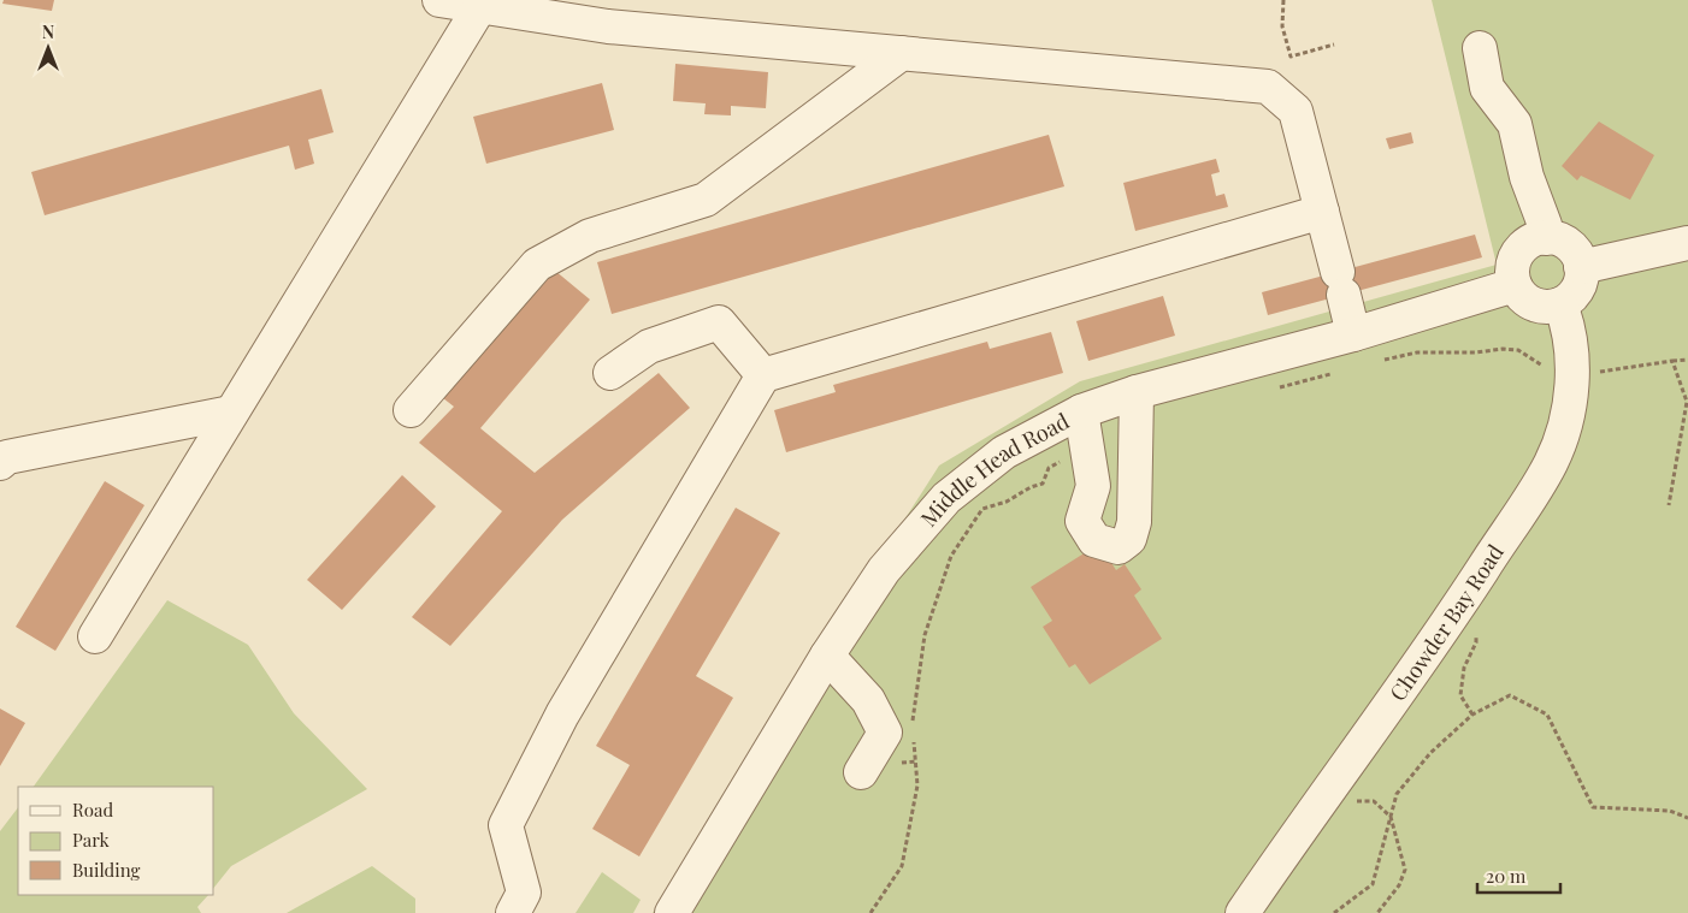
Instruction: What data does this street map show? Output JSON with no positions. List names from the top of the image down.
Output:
{
  "streets": {
    "street": ["Middle Head Road", "Chowder Bay Road"]
  },
  "crossings": [
    ["Middle Head Road", "Chowder Bay Road"]
  ],
  "legend": ["Road", "Park", "Building"],
  "scale_bar": "20 m",
  "north": "top"
}
